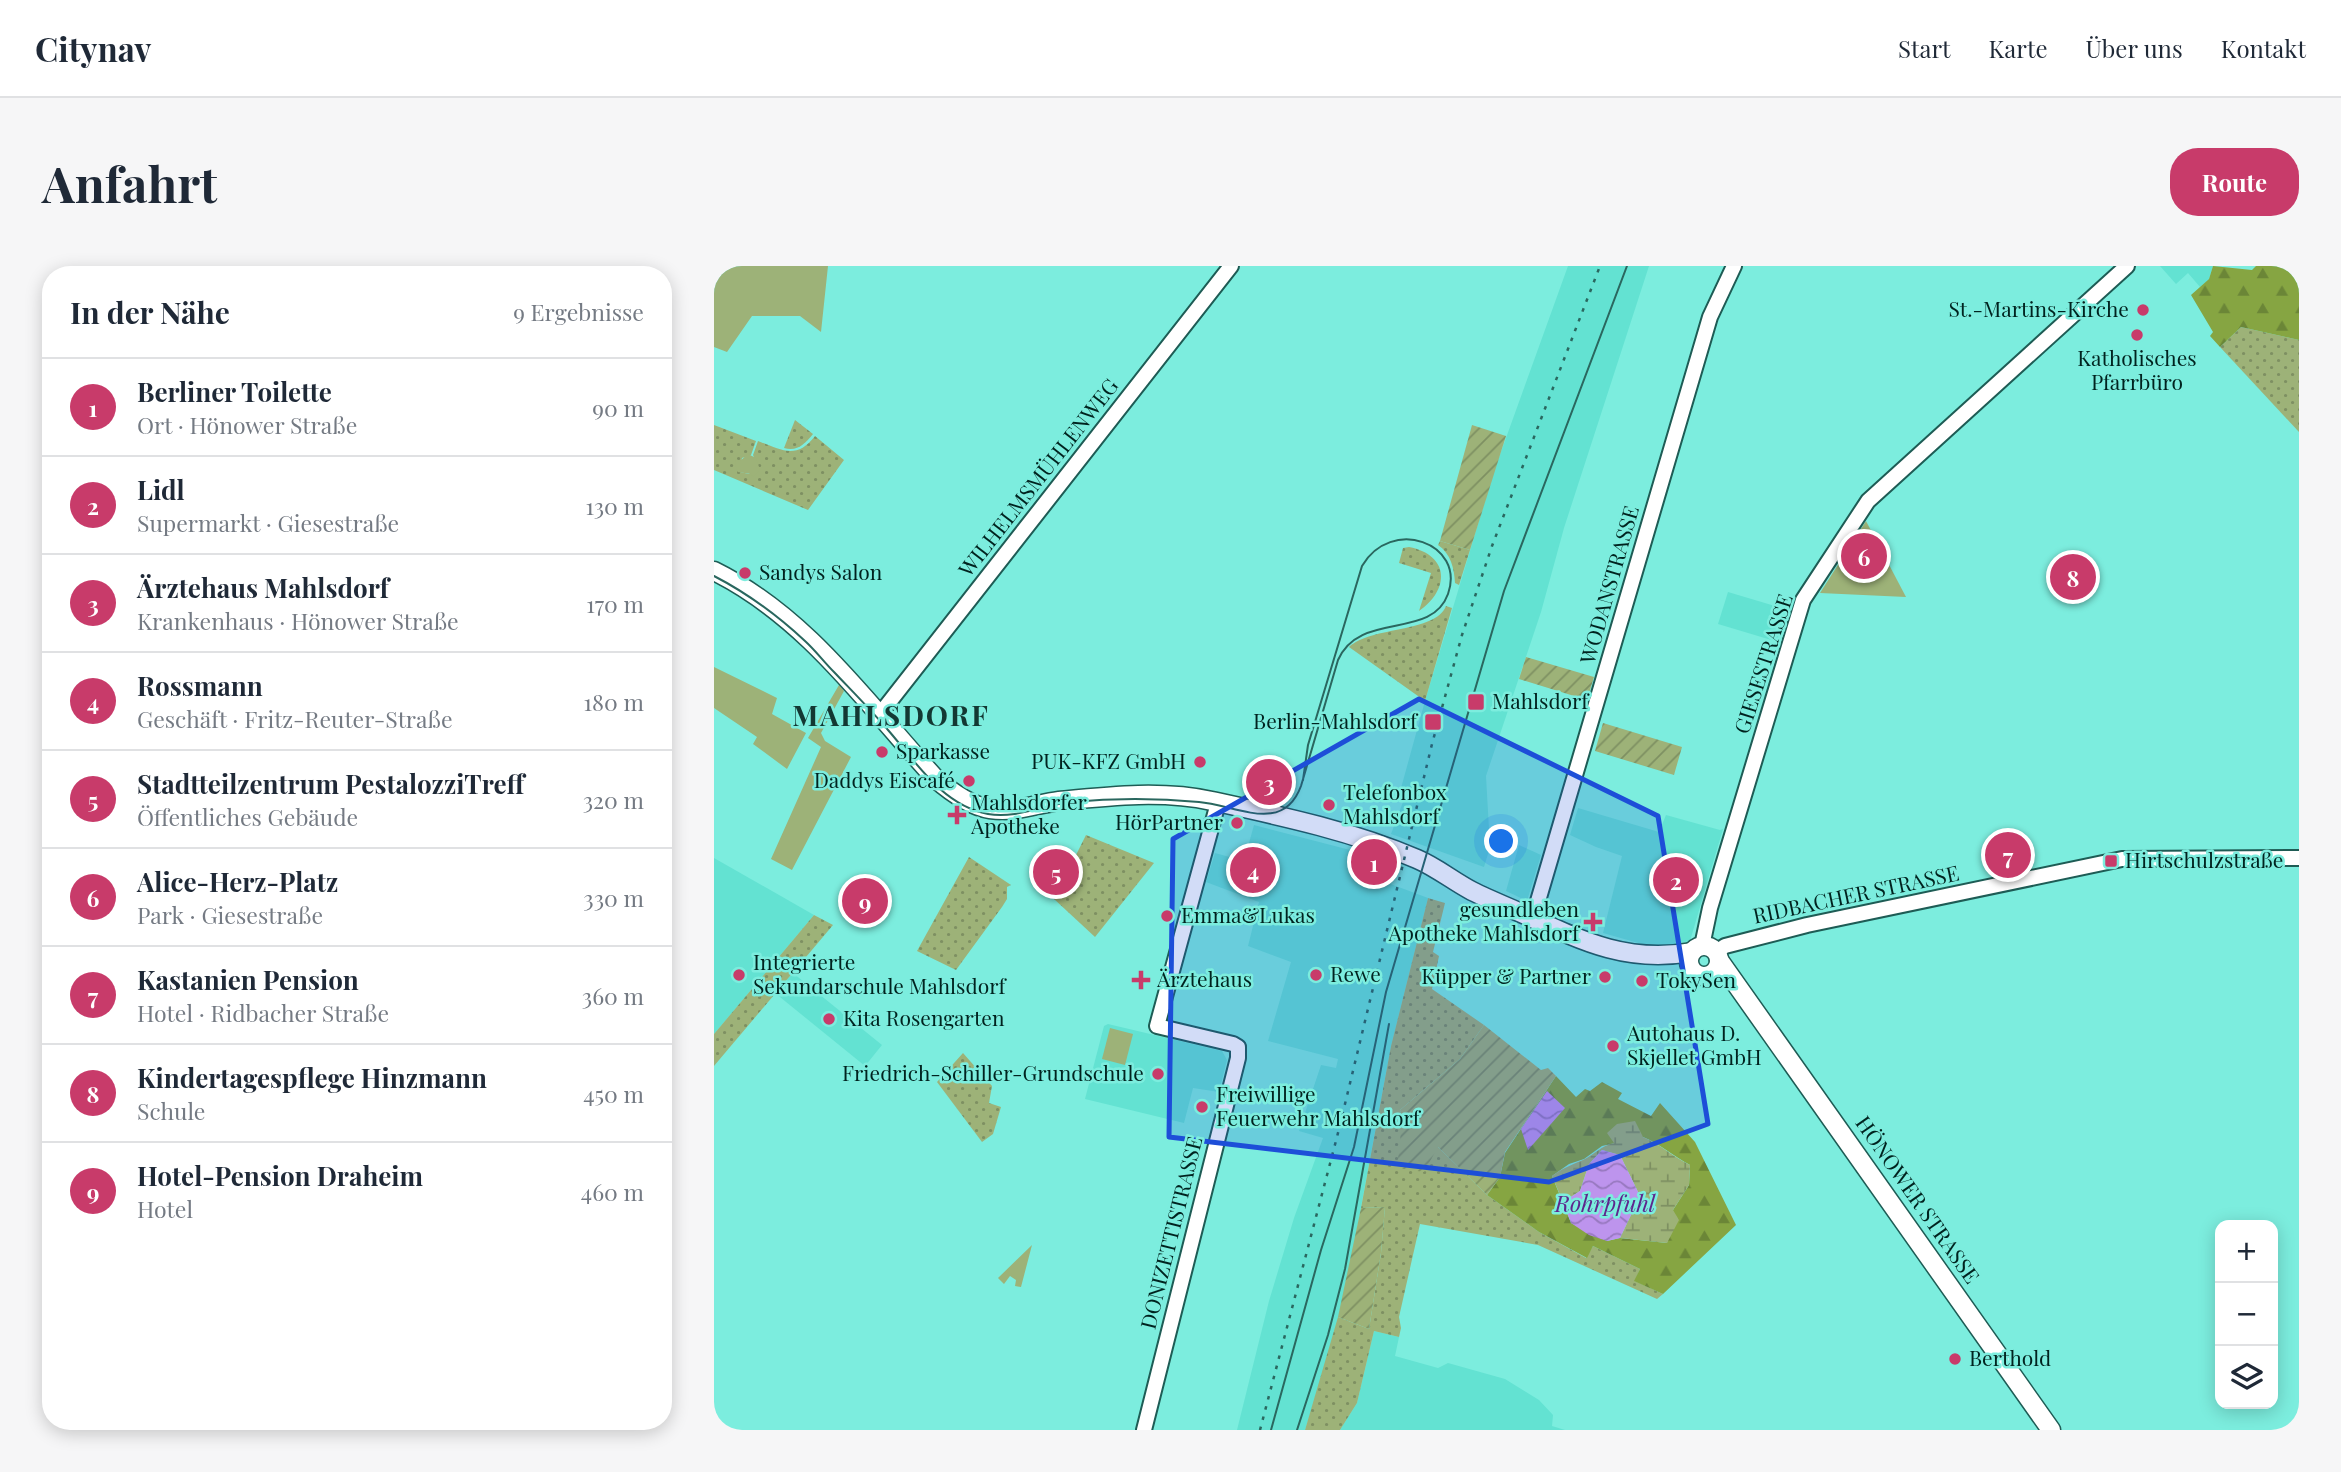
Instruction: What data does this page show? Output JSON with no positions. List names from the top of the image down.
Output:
{
  "streets": {
    "main road": ["HÖNOWER STRASSE"],
    "street": [
      "WILHELMSMÜHLENWEG",
      "WODANSTRASSE",
      "GIESESTRASSE",
      "RIDBACHER STRASSE",
      "DONIZETTISTRASSE"
    ]
  },
  "crossings": [
    ["GIESESTRASSE", "RIDBACHER STRASSE"],
    ["GIESESTRASSE", "HÖNOWER STRASSE"],
    ["RIDBACHER STRASSE", "HÖNOWER STRASSE"]
  ],
  "districts": ["MAHLSDORF"],
  "water": ["Rohrpfuhl"],
  "places": {
    "other": [
      "St.-Martins-Kirche",
      "Katholisches Pfarrbüro",
      "Sandys Salon",
      "Sparkasse",
      "PUK-KFZ GmbH",
      "Daddys Eiscafé",
      "Telefonbox Mahlsdorf",
      "HörPartner",
      "Emma&Lukas",
      "Integrierte Sekundarschule Mahlsdorf",
      "Rewe",
      "Küpper & Partner",
      "TokySen",
      "Kita Rosengarten",
      "Autohaus D. Skjellet GmbH",
      "Friedrich-Schiller-Grundschule",
      "Freiwillige Feuerwehr Mahlsdorf",
      "Berthold"
    ],
    "transit": ["Mahlsdorf", "Berlin-Mahlsdorf", "Hirtschulzstraße"],
    "health": ["Mahlsdorfer Apotheke", "gesundleben Apotheke Mahlsdorf", "Ärztehaus"]
  },
  "page": {
    "header": "Citynav",
    "nav": [
      "Start",
      "Karte",
      "Über uns",
      "Kontakt"
    ],
    "buttons": "Route",
    "title": "Anfahrt",
    "heading": ["In der Nähe", "9 Ergebnisse"],
    "list": [
      {
        "mark": "1",
        "name": "Berliner Toilette",
        "note": "Ort · Hönower Straße",
        "value": "90 m"
      },
      {
        "mark": "2",
        "name": "Lidl",
        "note": "Supermarkt · Giesestraße",
        "value": "130 m"
      },
      {
        "mark": "3",
        "name": "Ärztehaus Mahlsdorf",
        "note": "Krankenhaus · Hönower Straße",
        "value": "170 m"
      },
      {
        "mark": "4",
        "name": "Rossmann",
        "note": "Geschäft · Fritz-Reuter-Straße",
        "value": "180 m"
      },
      {
        "mark": "5",
        "name": "Stadtteilzentrum PestalozziTreff",
        "note": "Öffentliches Gebäude",
        "value": "320 m"
      },
      {
        "mark": "6",
        "name": "Alice-Herz-Platz",
        "note": "Park · Giesestraße",
        "value": "330 m"
      },
      {
        "mark": "7",
        "name": "Kastanien Pension",
        "note": "Hotel · Ridbacher Straße",
        "value": "360 m"
      },
      {
        "mark": "8",
        "name": "Kindertagespflege Hinzmann",
        "note": "Schule",
        "value": "450 m"
      },
      {
        "mark": "9",
        "name": "Hotel-Pension Draheim",
        "note": "Hotel",
        "value": "460 m"
      }
    ],
    "pins": [
      "6",
      "8",
      "3",
      "7",
      "1",
      "4",
      "5",
      "2",
      "9"
    ],
    "map_buttons": ["+", "−"]
  }
}
